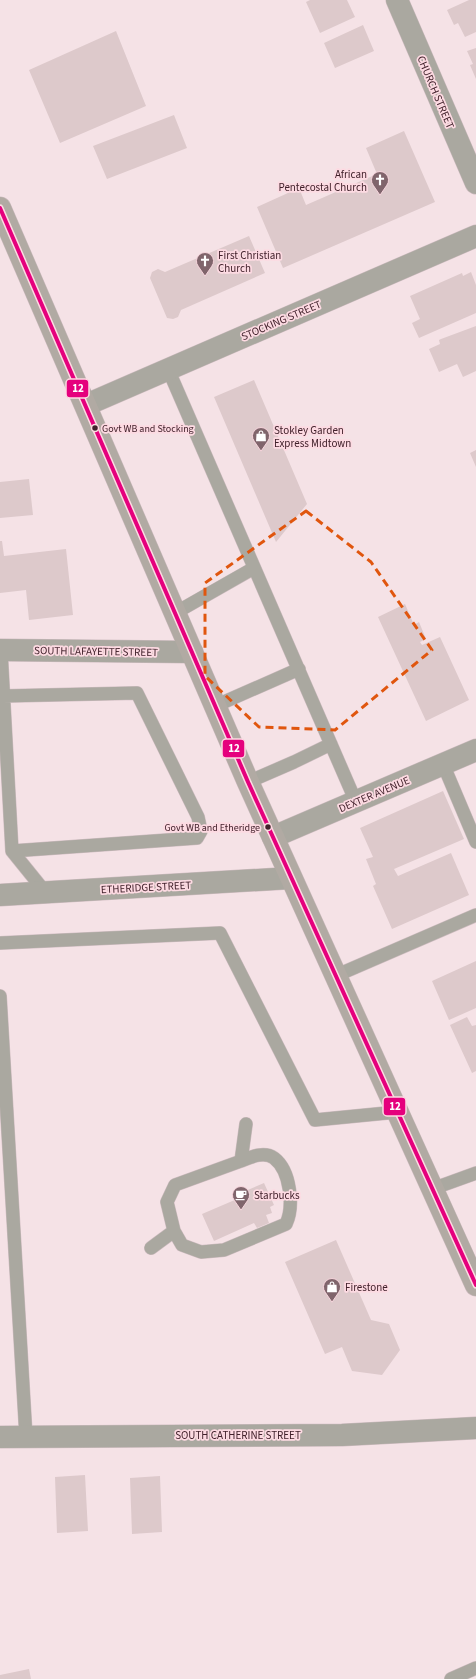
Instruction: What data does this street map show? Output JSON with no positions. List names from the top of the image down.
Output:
{
  "streets": {
    "street": [
      "CHURCH STREET",
      "STOCKING STREET",
      "SOUTH LAFAYETTE STREET",
      "DEXTER AVENUE",
      "ETHERIDGE STREET",
      "SOUTH CATHERINE STREET"
    ]
  },
  "places": {
    "church": ["African Pentecostal Church", "First Christian Church"],
    "other": ["Govt WB and Stocking", "Govt WB and Etheridge"],
    "shop": ["Stokley Garden Express Midtown", "Firestone"],
    "cafe": ["Starbucks"]
  },
  "lines": ["transit line 12"]
}
